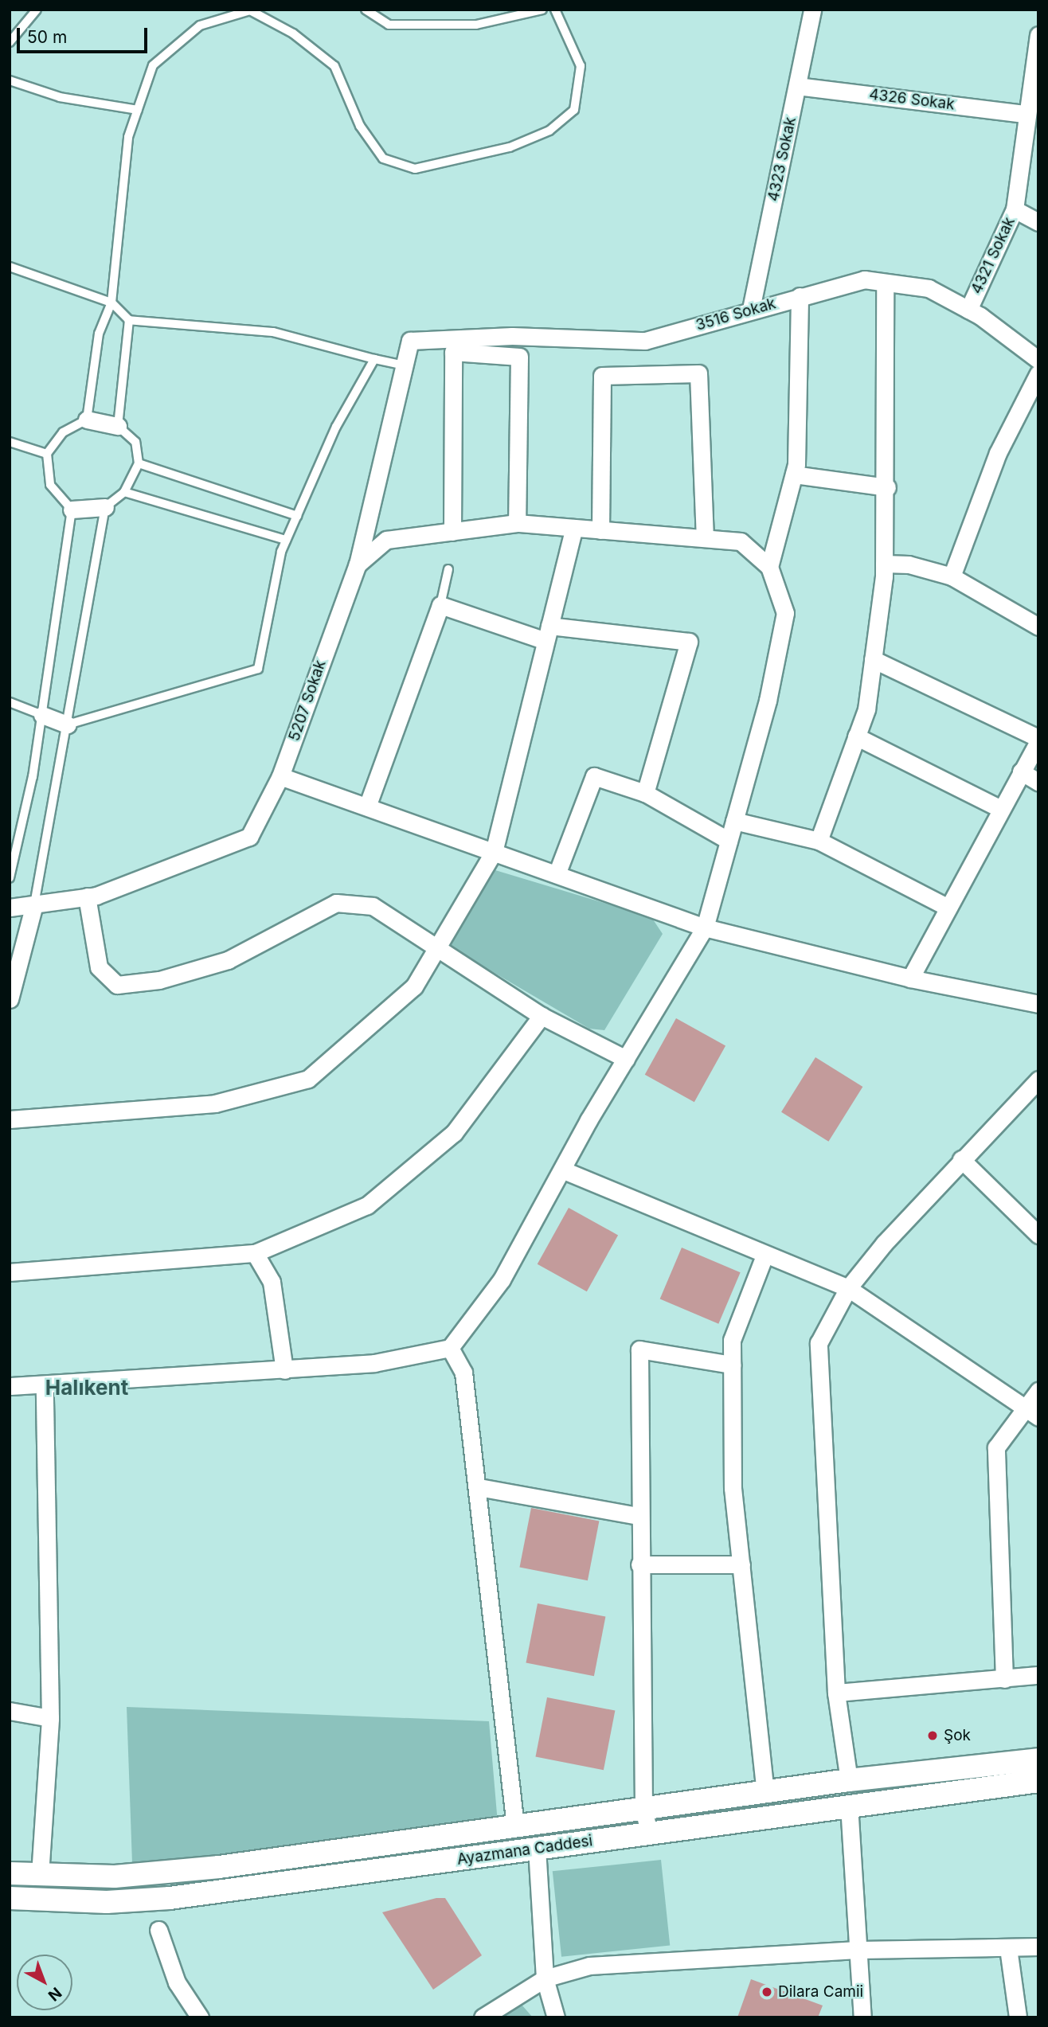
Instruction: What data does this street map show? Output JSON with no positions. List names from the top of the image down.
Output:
{
  "streets": {
    "main road": ["Ayazmana Caddesi"],
    "street": [
      "4326 Sokak",
      "4323 Sokak",
      "4321 Sokak",
      "3516 Sokak",
      "5207 Sokak"
    ]
  },
  "crossings": [
    ["4326 Sokak", "4323 Sokak"],
    ["4326 Sokak", "4321 Sokak"],
    ["4323 Sokak", "3516 Sokak"],
    ["4321 Sokak", "3516 Sokak"],
    ["3516 Sokak", "5207 Sokak"]
  ],
  "districts": ["Halıkent"],
  "places": ["Şok", "Dilara Camii"],
  "scale_bar": "50 m",
  "north": "bottom right"
}
